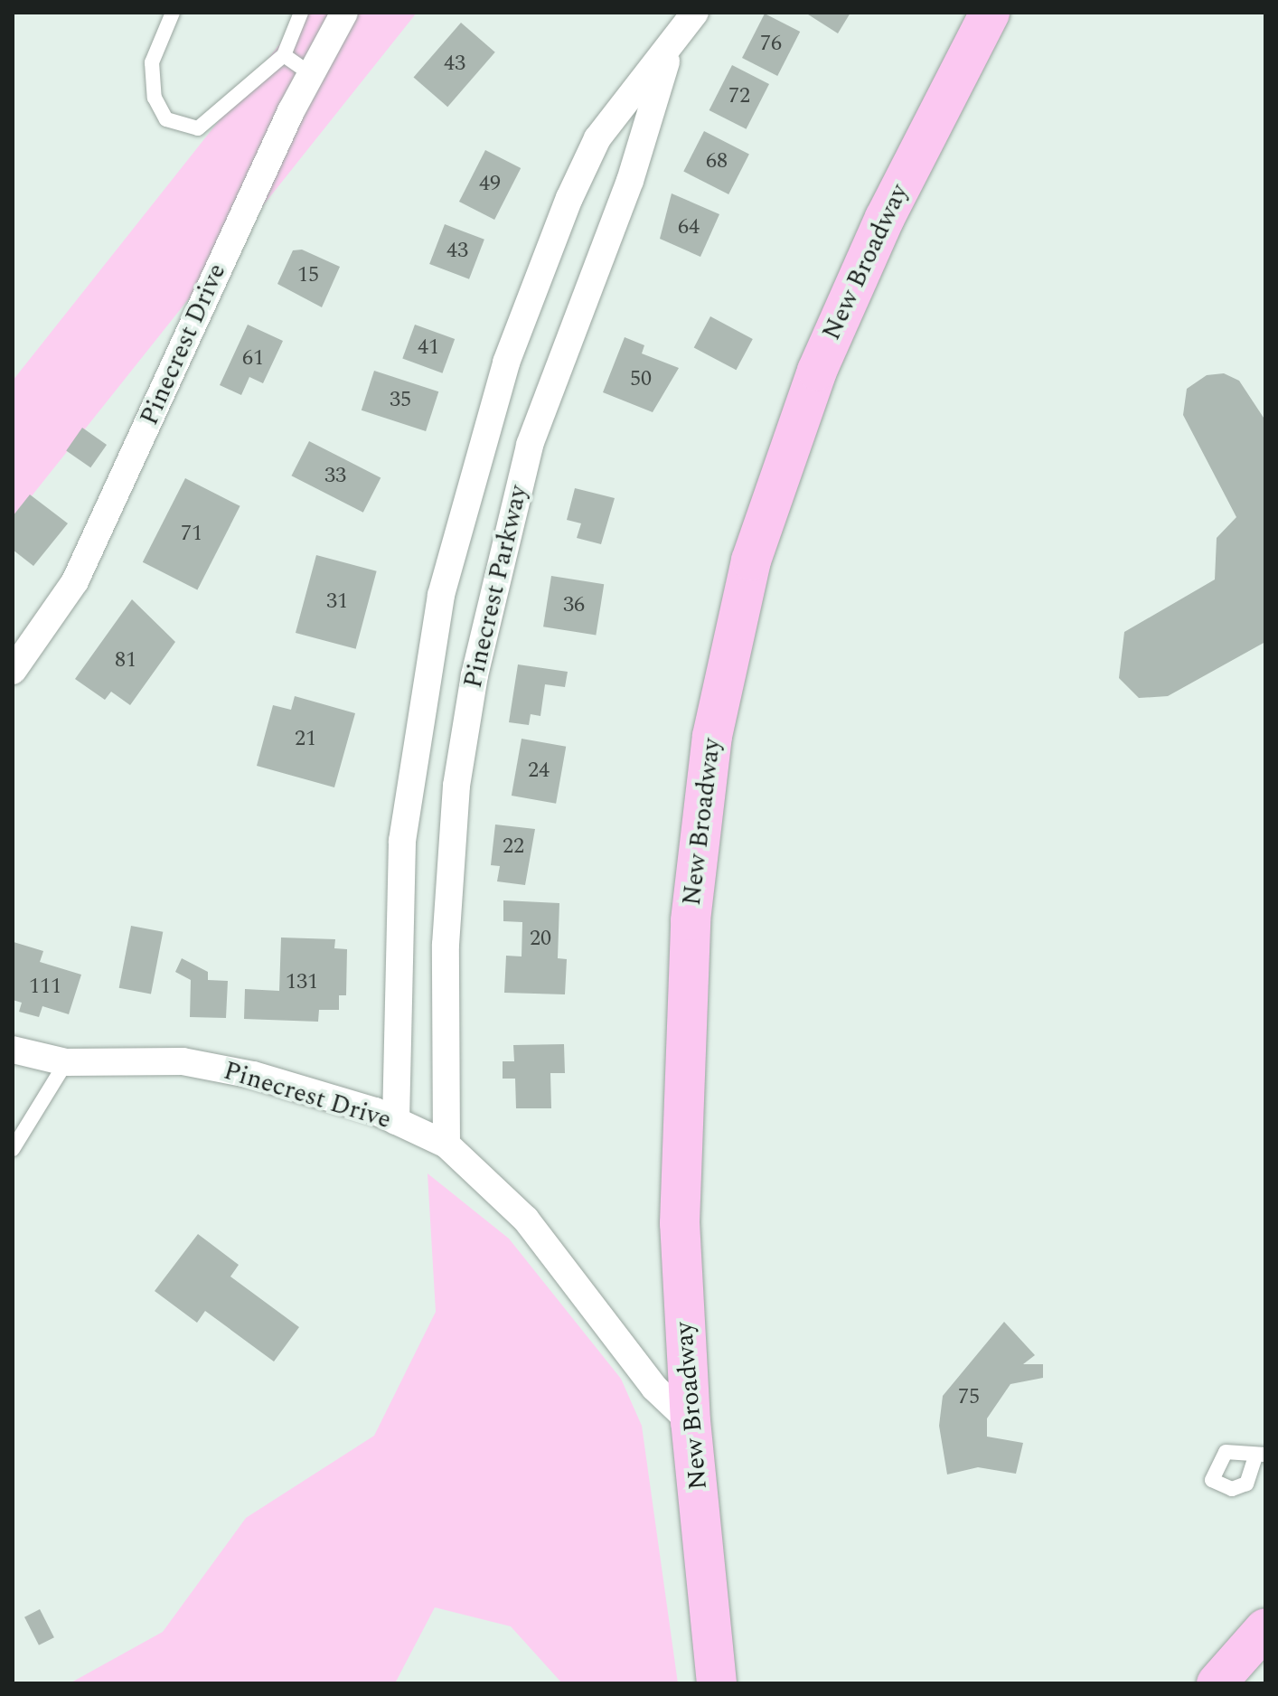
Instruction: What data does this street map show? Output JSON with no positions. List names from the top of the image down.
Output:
{
  "streets": {
    "main road": ["New Broadway"],
    "street": ["Pinecrest Drive", "Pinecrest Parkway"]
  },
  "crossings": [
    ["New Broadway", "Pinecrest Drive"],
    ["Pinecrest Drive", "Pinecrest Parkway"]
  ],
  "house_numbers": [
    "76",
    "43",
    "72",
    "68",
    "49",
    "64",
    "43",
    "15",
    "41",
    "61",
    "50",
    "35",
    "33",
    "71",
    "31",
    "36",
    "81",
    "21",
    "24",
    "22",
    "20",
    "131",
    "111",
    "75"
  ]
}
